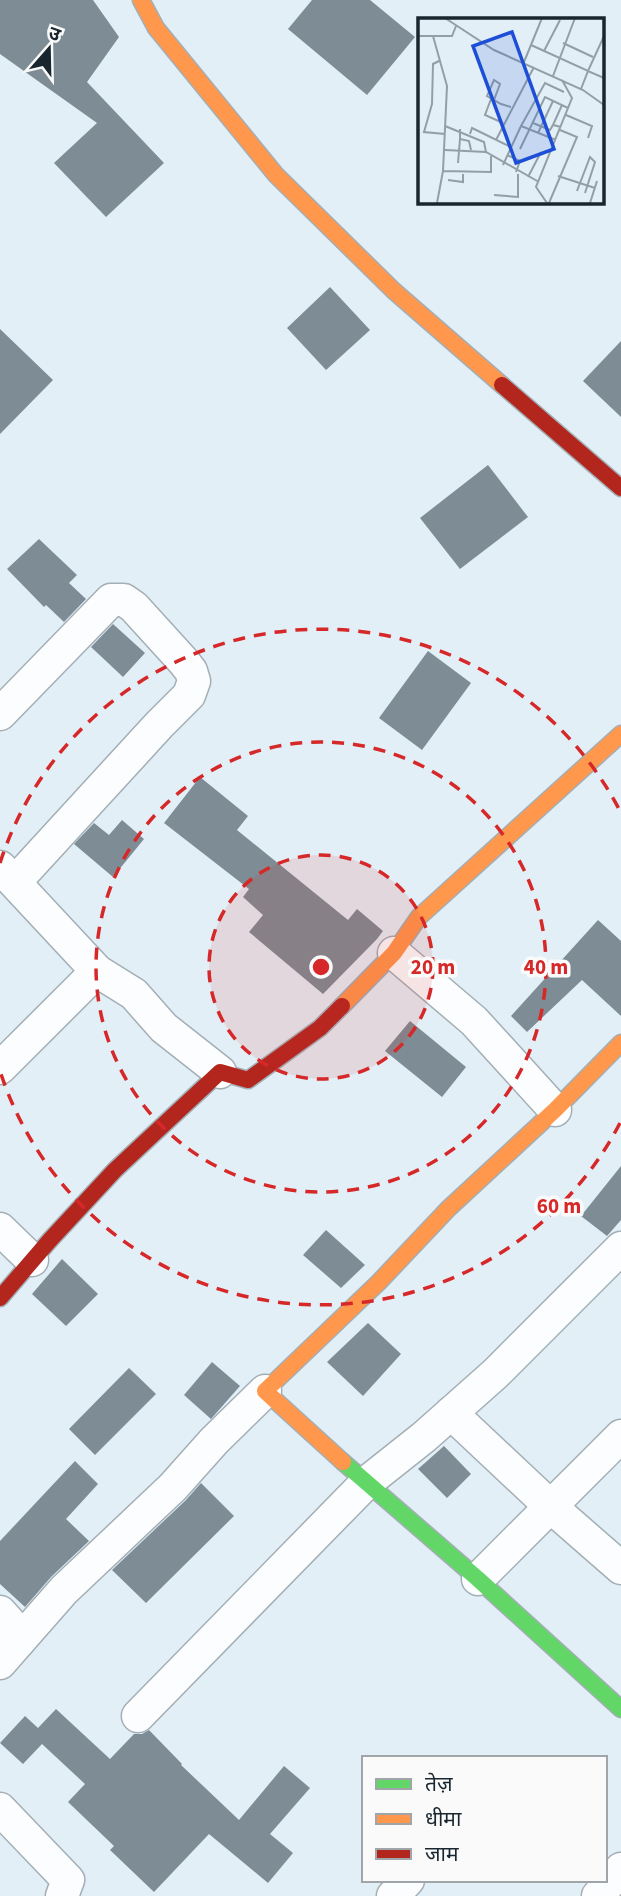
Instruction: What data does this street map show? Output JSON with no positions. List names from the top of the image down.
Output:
{
  "legend": ["तेज़", "धीमा", "जाम"],
  "north": "top",
  "rings": ["20 m", "40 m", "60 m"]
}
